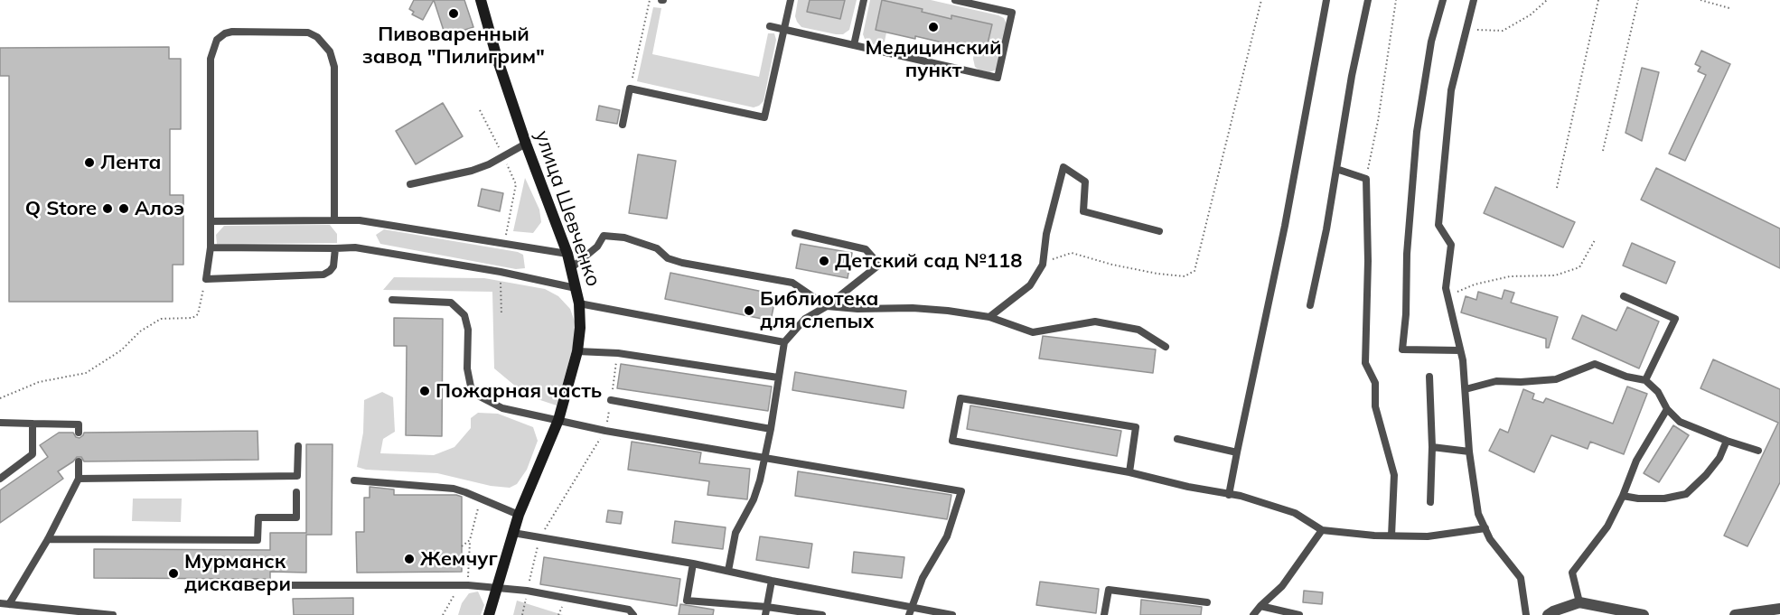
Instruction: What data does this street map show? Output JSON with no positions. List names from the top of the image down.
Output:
{
  "streets": {
    "main road": ["улица Шевченко"]
  },
  "places": [
    "Пивоваренный завод \"Пилигрим\"",
    "Медицинский пункт",
    "Лента",
    "Q Store",
    "Алоэ",
    "Детский сад №118",
    "Библиотека для слепых",
    "Пожарная часть",
    "Жемчуг",
    "Мурманск дискавери"
  ]
}
